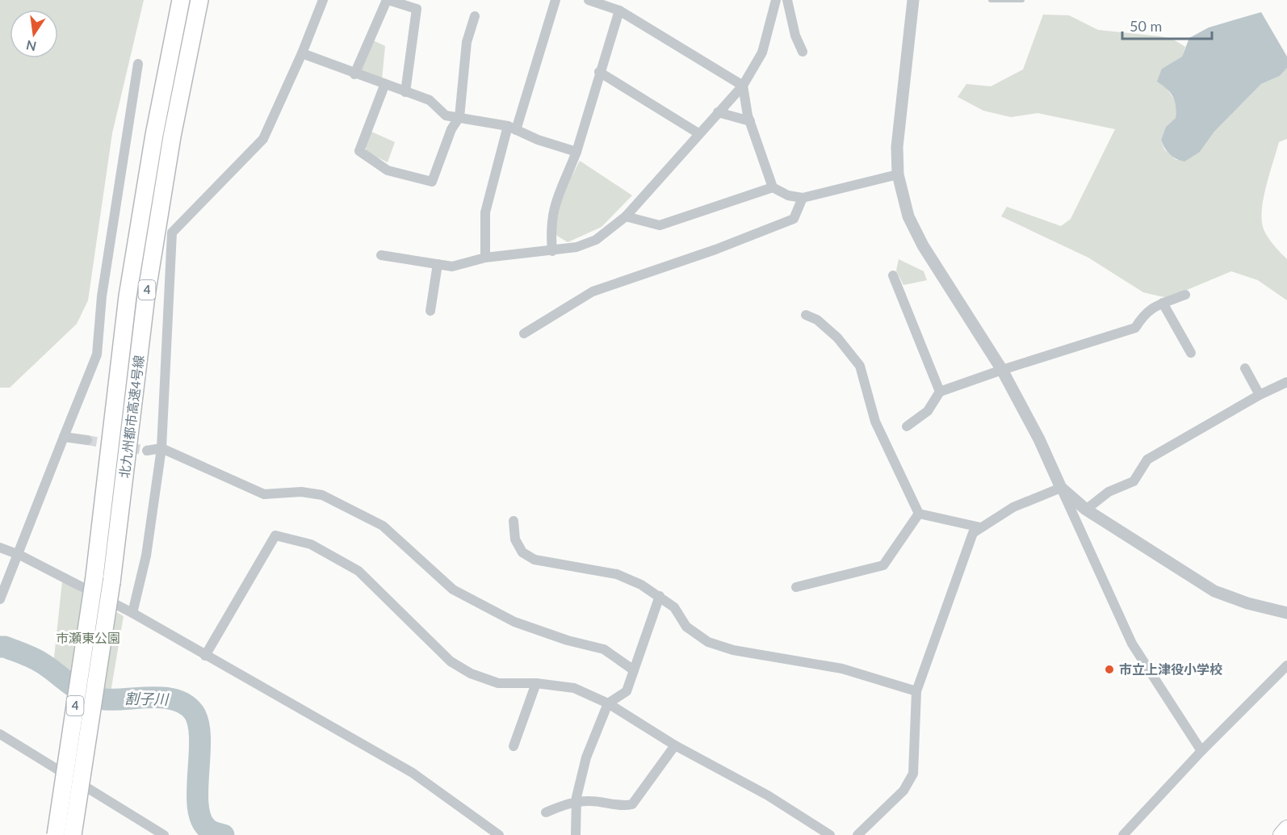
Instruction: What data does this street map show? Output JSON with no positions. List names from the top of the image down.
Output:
{
  "streets": {
    "highway": ["4", "北九州都市高速4号線"]
  },
  "water": ["割子川"],
  "parks": ["市瀬東公園"],
  "places": ["市立上津役小学校"],
  "scale_bar": "50 m",
  "north": "bottom"
}
